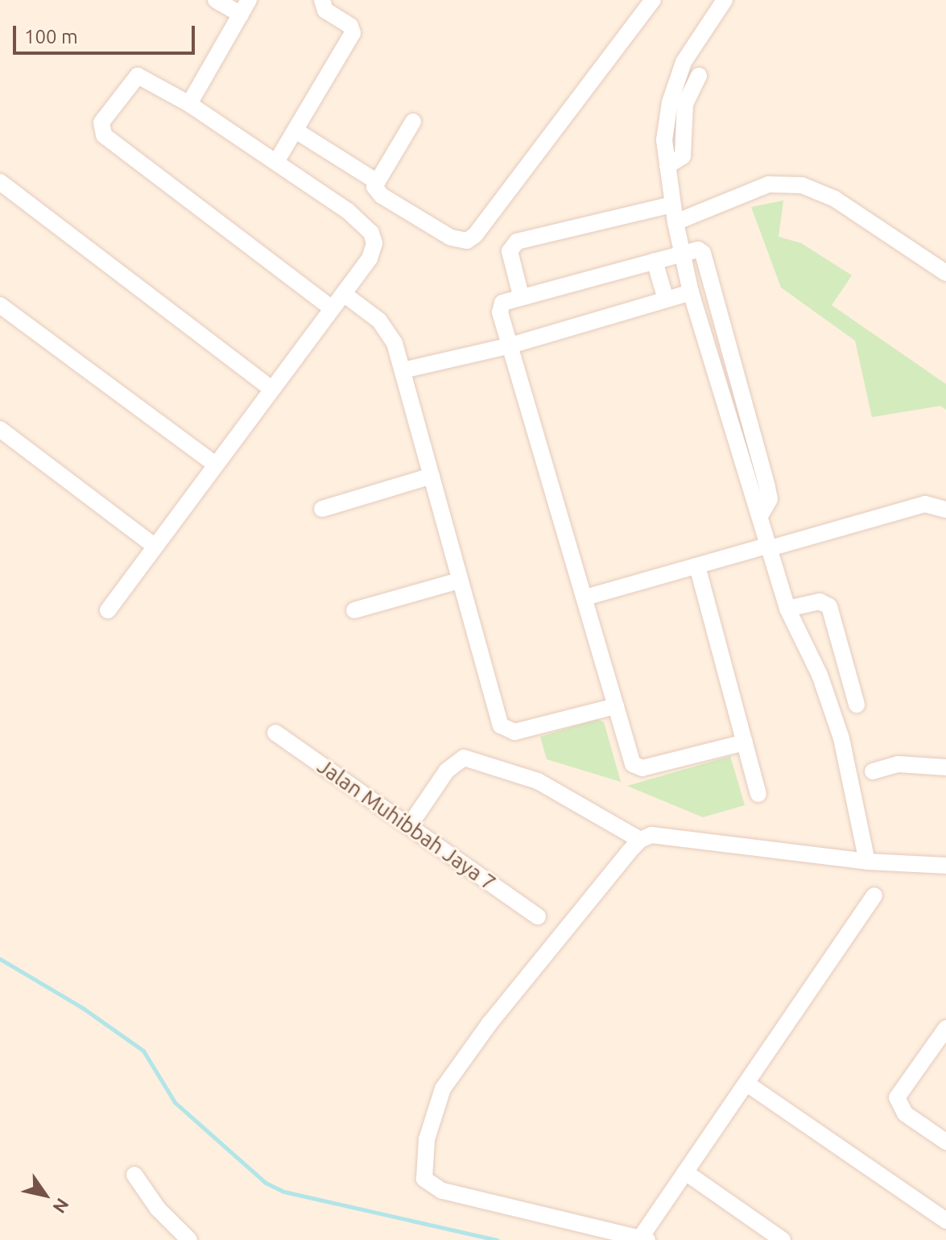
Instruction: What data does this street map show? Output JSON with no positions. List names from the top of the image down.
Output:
{
  "streets": {
    "street": ["Jalan Muhibbah Jaya 7"]
  },
  "scale_bar": "100 m",
  "north": "bottom right"
}
